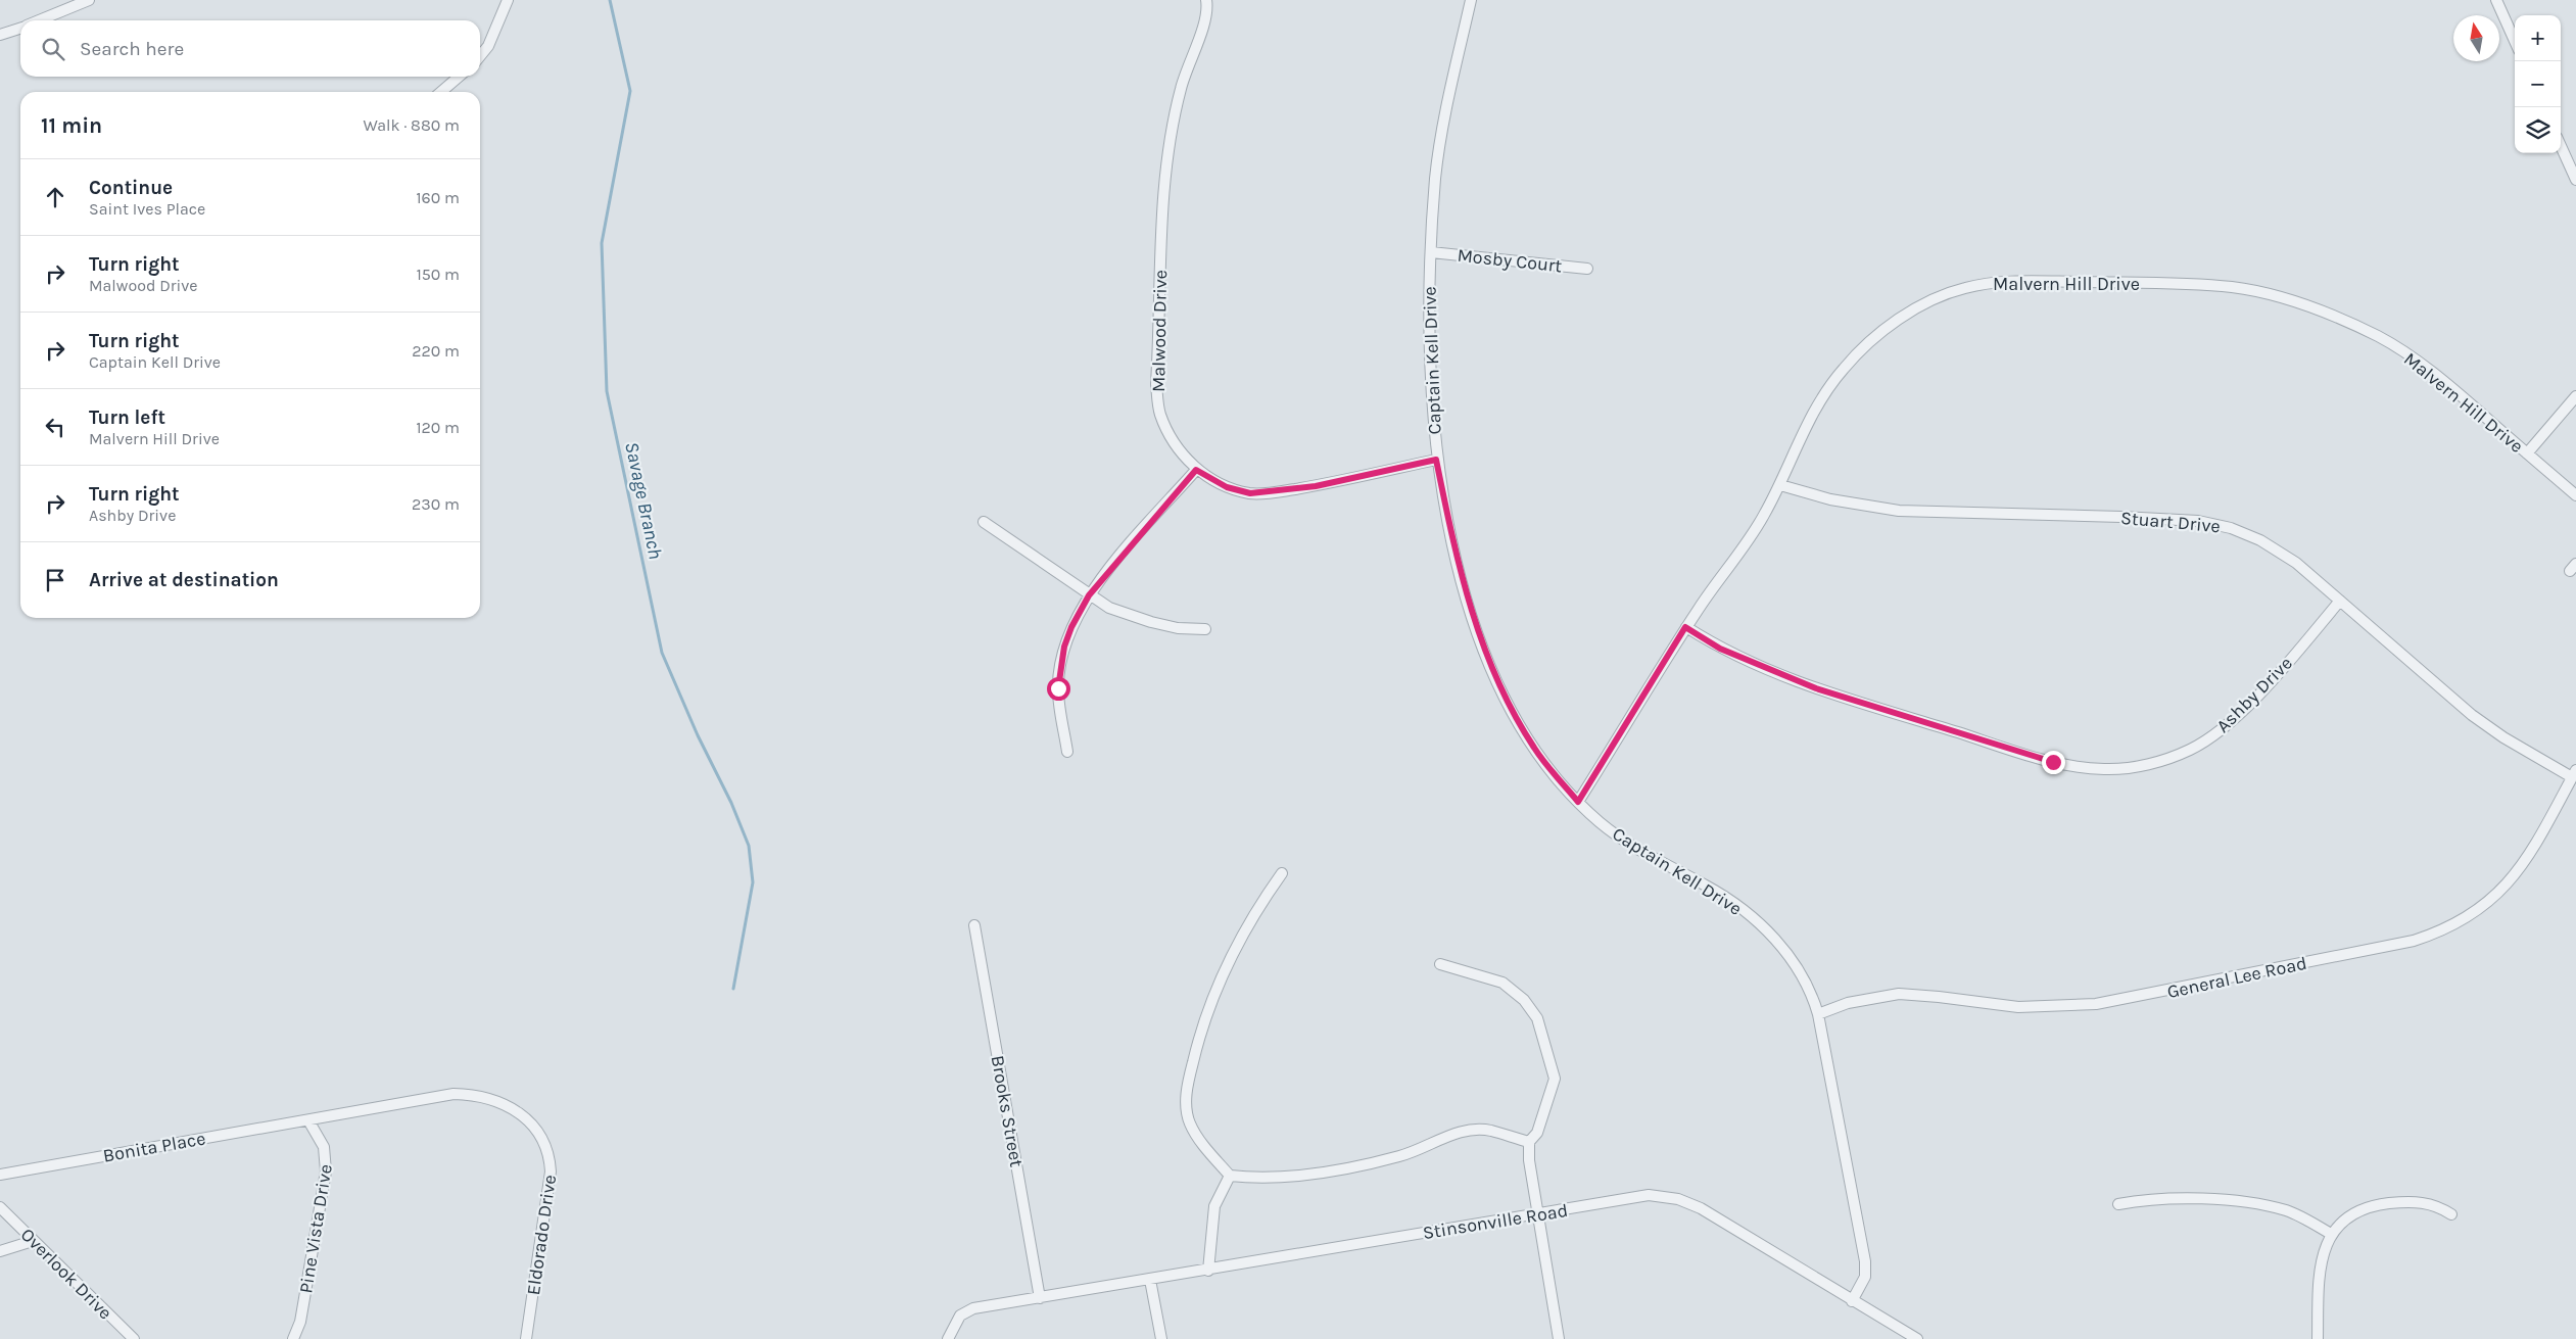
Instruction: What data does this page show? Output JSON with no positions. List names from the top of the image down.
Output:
{
  "streets": {
    "street": [
      "Mosby Court",
      "Malvern Hill Drive",
      "Malwood Drive",
      "Captain Kell Drive",
      "Stuart Drive",
      "Ashby Drive",
      "General Lee Road",
      "Brooks Street",
      "Bonita Place",
      "Stinsonville Road",
      "Pine Vista Drive",
      "Eldorado Drive",
      "Overlook Drive"
    ]
  },
  "crossings": [
    ["Mosby Court", "Captain Kell Drive"],
    ["Malvern Hill Drive", "Captain Kell Drive"],
    ["Malvern Hill Drive", "Stuart Drive"],
    ["Malvern Hill Drive", "Ashby Drive"],
    ["Malwood Drive", "Captain Kell Drive"],
    ["Captain Kell Drive", "General Lee Road"],
    ["Captain Kell Drive", "Stinsonville Road"],
    ["Stuart Drive", "Ashby Drive"],
    ["Stuart Drive", "General Lee Road"],
    ["Brooks Street", "Stinsonville Road"],
    ["Bonita Place", "Pine Vista Drive"],
    ["Bonita Place", "Eldorado Drive"],
    ["Pine Vista Drive", "Eldorado Drive"]
  ],
  "water": ["Savage Branch"],
  "north": "top",
  "page": {
    "map_buttons": ["+", "−"],
    "search": "Search here",
    "heading": ["11 min", "Walk · 880 m"],
    "list": [
      ["Continue", "Saint Ives Place", "160 m"],
      ["Turn right", "Malwood Drive", "150 m"],
      ["Turn right", "Captain Kell Drive", "220 m"],
      ["Turn left", "Malvern Hill Drive", "120 m"],
      ["Turn right", "Ashby Drive", "230 m"],
      "Arrive at destination"
    ]
  }
}
